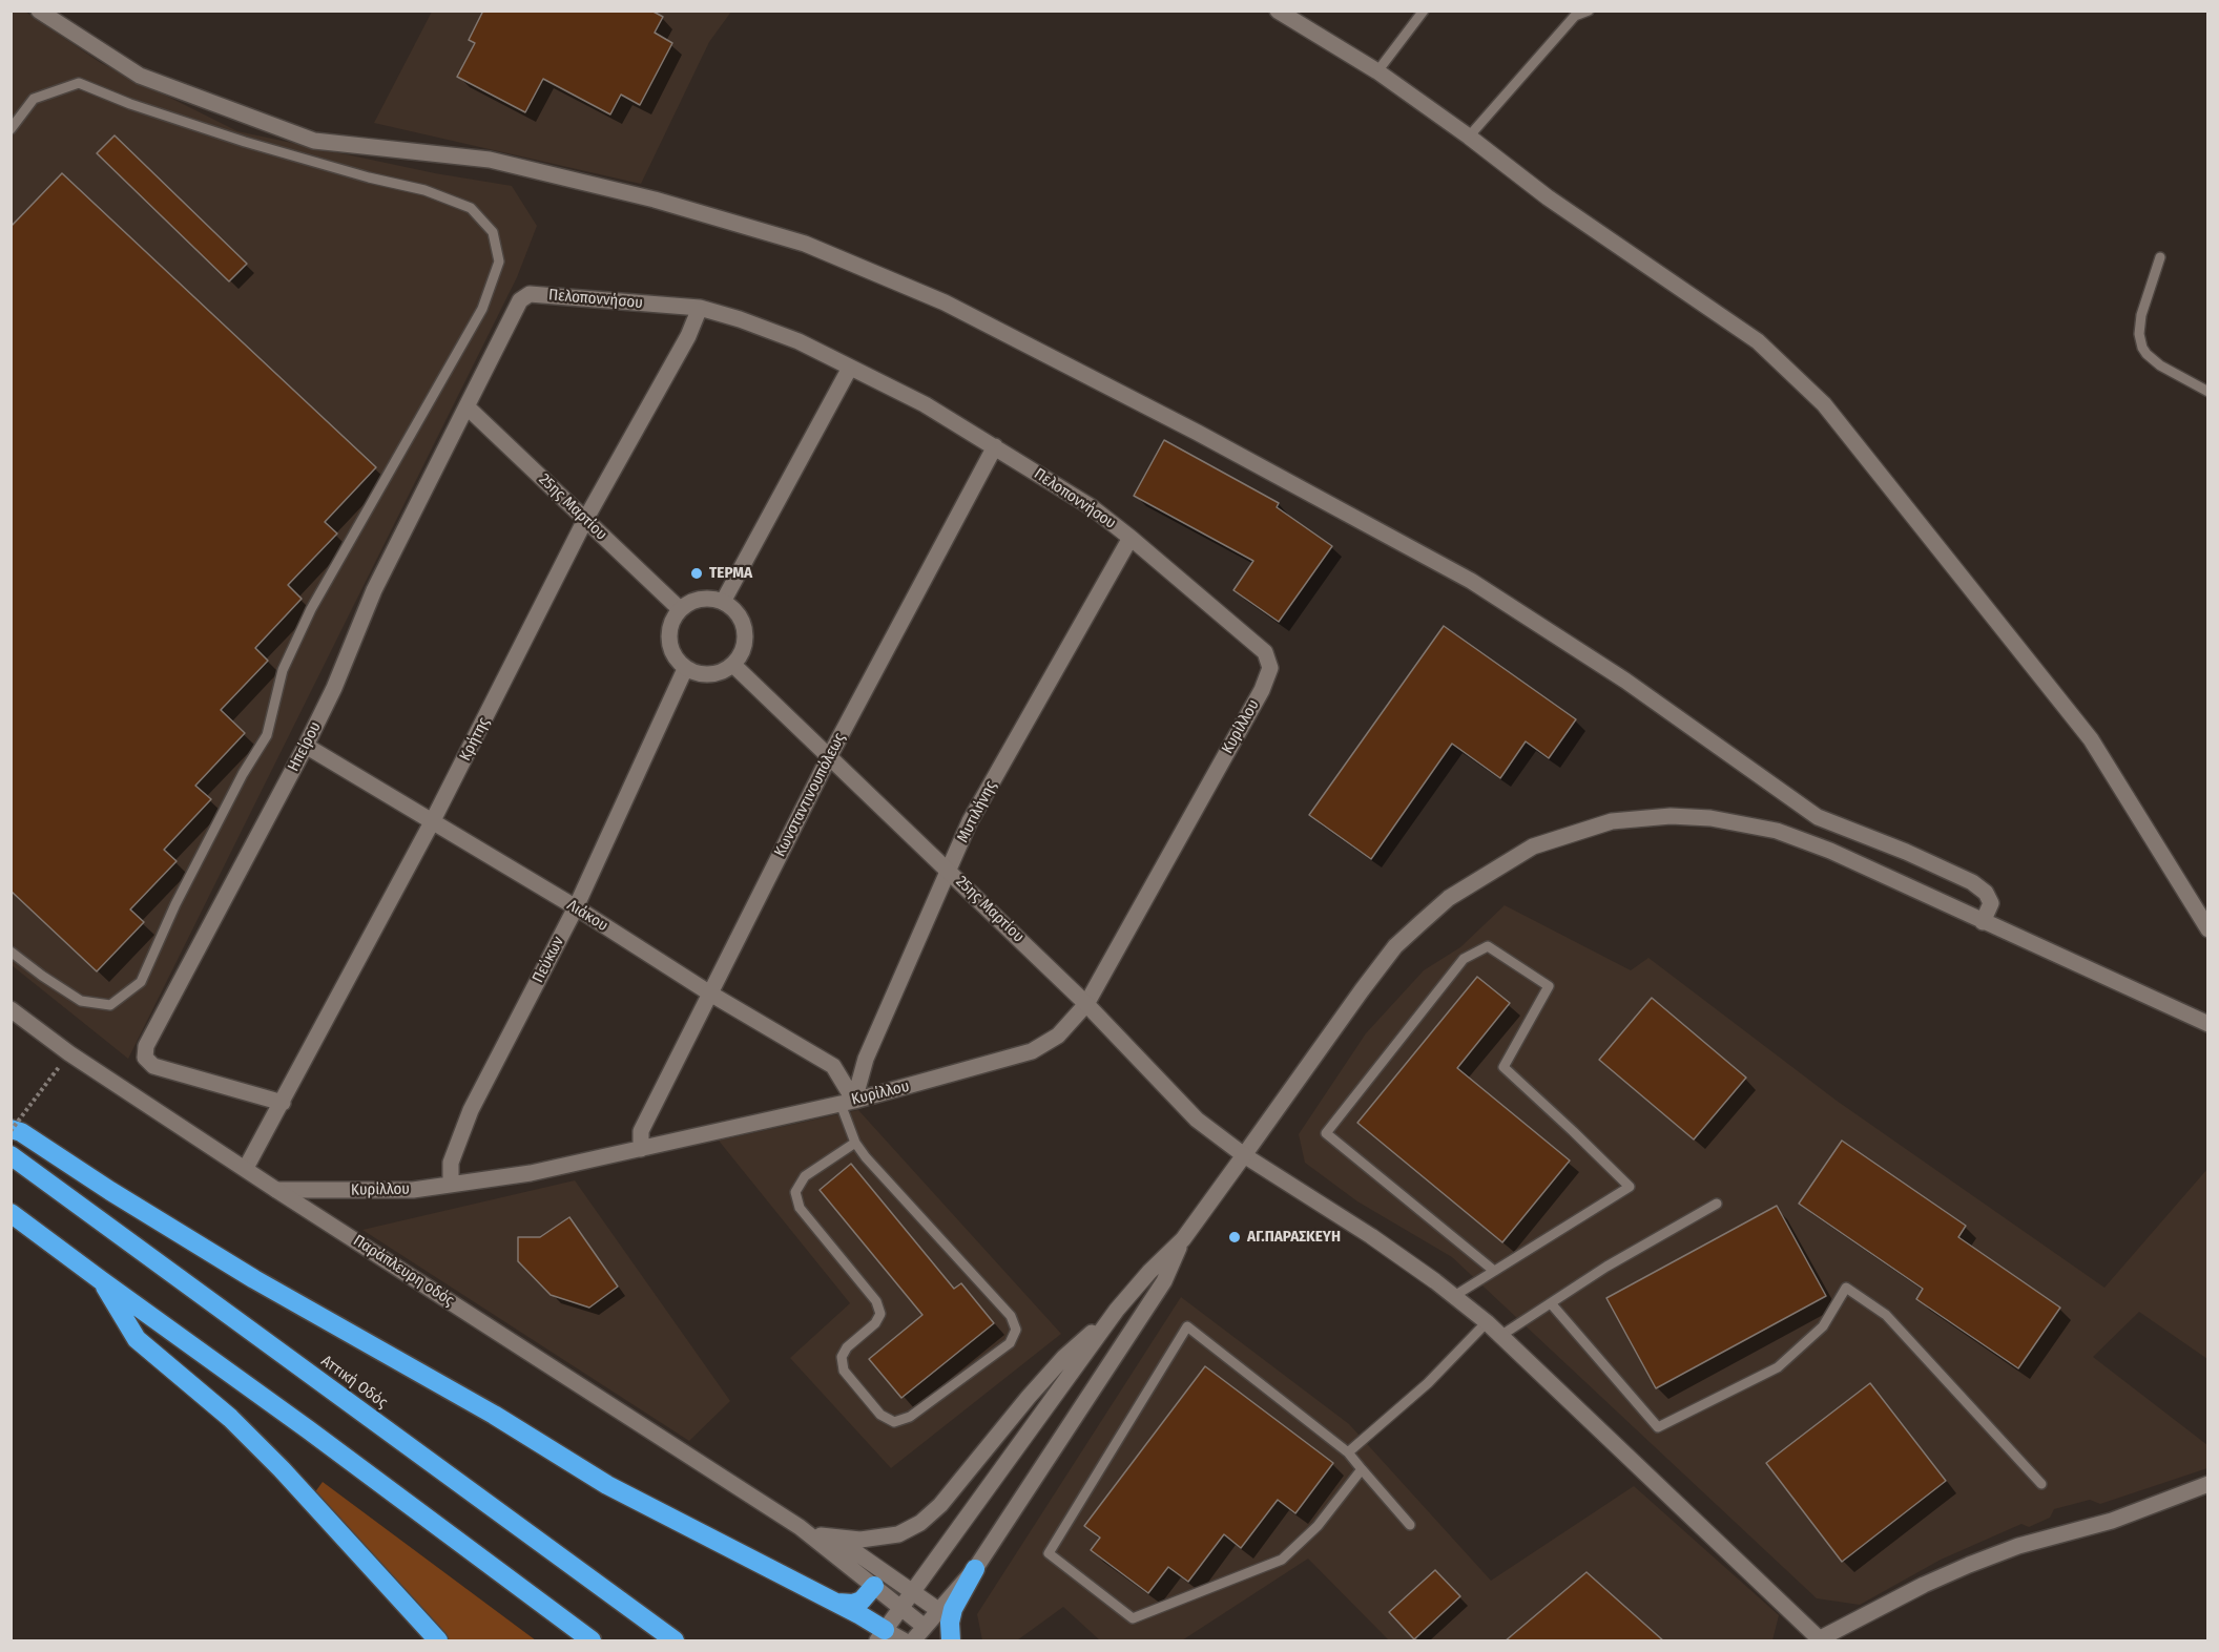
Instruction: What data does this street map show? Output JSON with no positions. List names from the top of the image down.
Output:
{
  "streets": {
    "highway": ["Αττική Οδός"],
    "street": [
      "Πελοποννήσου",
      "25ης Μαρτίου",
      "Κυρίλλου",
      "Κρήτης",
      "Ηπείρου",
      "Κωνσταντινουπόλεως",
      "Μυτιλήνης",
      "Λιάκου",
      "Πεύκων",
      "Παράπλευρη οδός"
    ]
  },
  "crossings": [
    ["Πελοποννήσου", "Κυρίλλου"],
    ["Πελοποννήσου", "Κρήτης"],
    ["Πελοποννήσου", "Ηπείρου"],
    ["Πελοποννήσου", "Κωνσταντινουπόλεως"],
    ["Πελοποννήσου", "Μυτιλήνης"],
    ["25ης Μαρτίου", "Κυρίλλου"],
    ["25ης Μαρτίου", "Κρήτης"],
    ["25ης Μαρτίου", "Ηπείρου"],
    ["25ης Μαρτίου", "Κωνσταντινουπόλεως"],
    ["25ης Μαρτίου", "Μυτιλήνης"],
    ["25ης Μαρτίου", "Πεύκων"],
    ["Κυρίλλου", "Κωνσταντινουπόλεως"],
    ["Κυρίλλου", "Μυτιλήνης"],
    ["Κυρίλλου", "Λιάκου"],
    ["Κυρίλλου", "Πεύκων"],
    ["Κυρίλλου", "Παράπλευρη οδός"],
    ["Κρήτης", "Ηπείρου"],
    ["Κρήτης", "Λιάκου"],
    ["Κρήτης", "Παράπλευρη οδός"],
    ["Ηπείρου", "Λιάκου"],
    ["Κωνσταντινουπόλεως", "Λιάκου"],
    ["Μυτιλήνης", "Λιάκου"],
    ["Λιάκου", "Πεύκων"]
  ],
  "places": ["ΤΕΡΜΑ", "ΑΓ.ΠΑΡΑΣΚΕΥΗ"]
}
